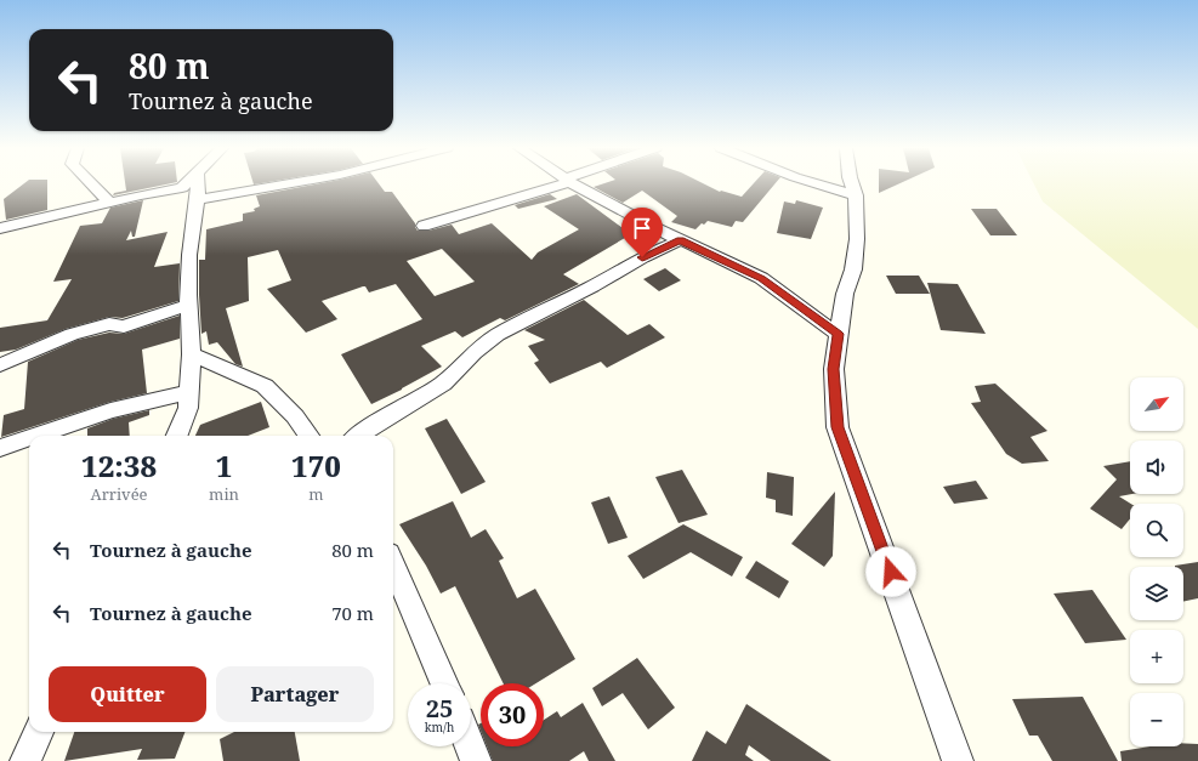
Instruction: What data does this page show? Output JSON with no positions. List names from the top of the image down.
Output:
{
  "north": "top right",
  "page": {
    "turn": ["80 m", "Tournez à gauche"],
    "map_buttons": ["+", "−"],
    "eta": [
      "12:38",
      "Arrivée",
      "1",
      "min",
      "170",
      "m"
    ],
    "list": [
      {
        "name": "Tournez à gauche",
        "value": "80 m"
      },
      {
        "name": "Tournez à gauche",
        "value": "70 m"
      }
    ],
    "buttons": ["Quitter", "Partager"],
    "speed": "25 km/h",
    "limit": "30"
  }
}
